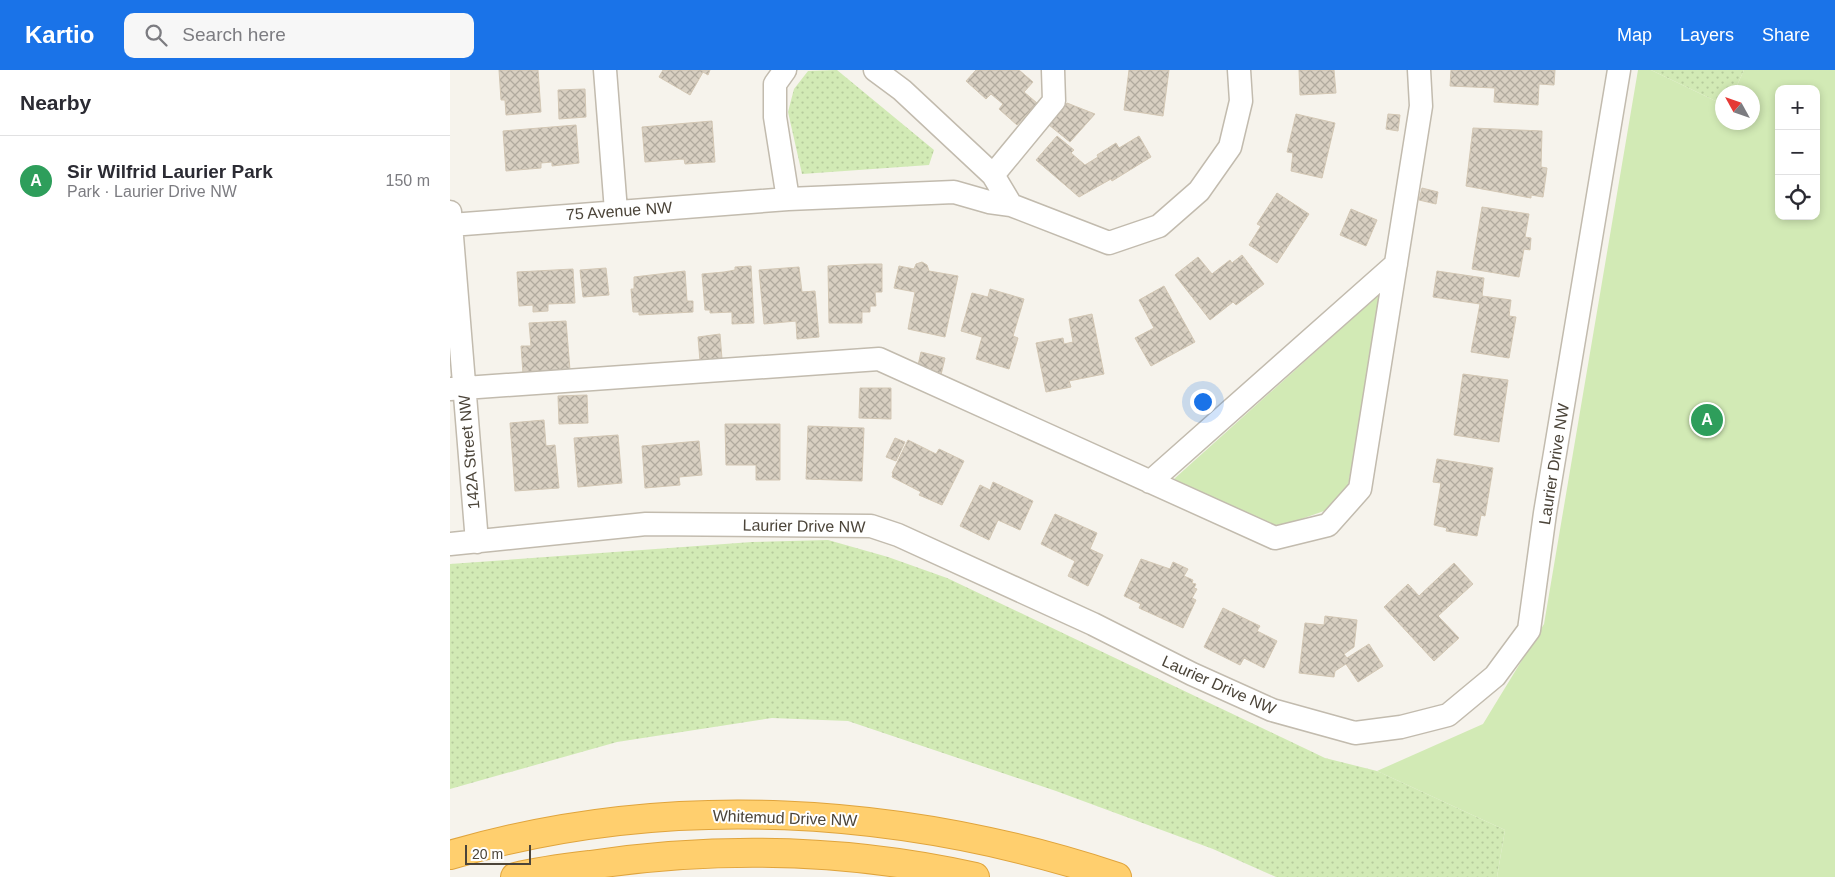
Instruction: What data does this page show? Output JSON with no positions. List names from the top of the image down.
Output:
{
  "streets": {
    "highway": ["Whitemud Drive NW"],
    "street": ["75 Avenue NW", "142A Street NW", "Laurier Drive NW"]
  },
  "crossings": [
    ["75 Avenue NW", "142A Street NW"],
    ["142A Street NW", "Laurier Drive NW"]
  ],
  "scale_bar": "20 m",
  "north": "top left",
  "page": {
    "header": "Kartio",
    "search": "Search here",
    "nav": ["Map", "Layers", "Share"],
    "heading": "Nearby",
    "map_buttons": ["+", "−"],
    "list": [
      {
        "mark": "A",
        "name": "Sir Wilfrid Laurier Park",
        "note": "Park · Laurier Drive NW",
        "value": "150 m"
      }
    ],
    "pins": "A",
    "scale": "20 m"
  }
}
